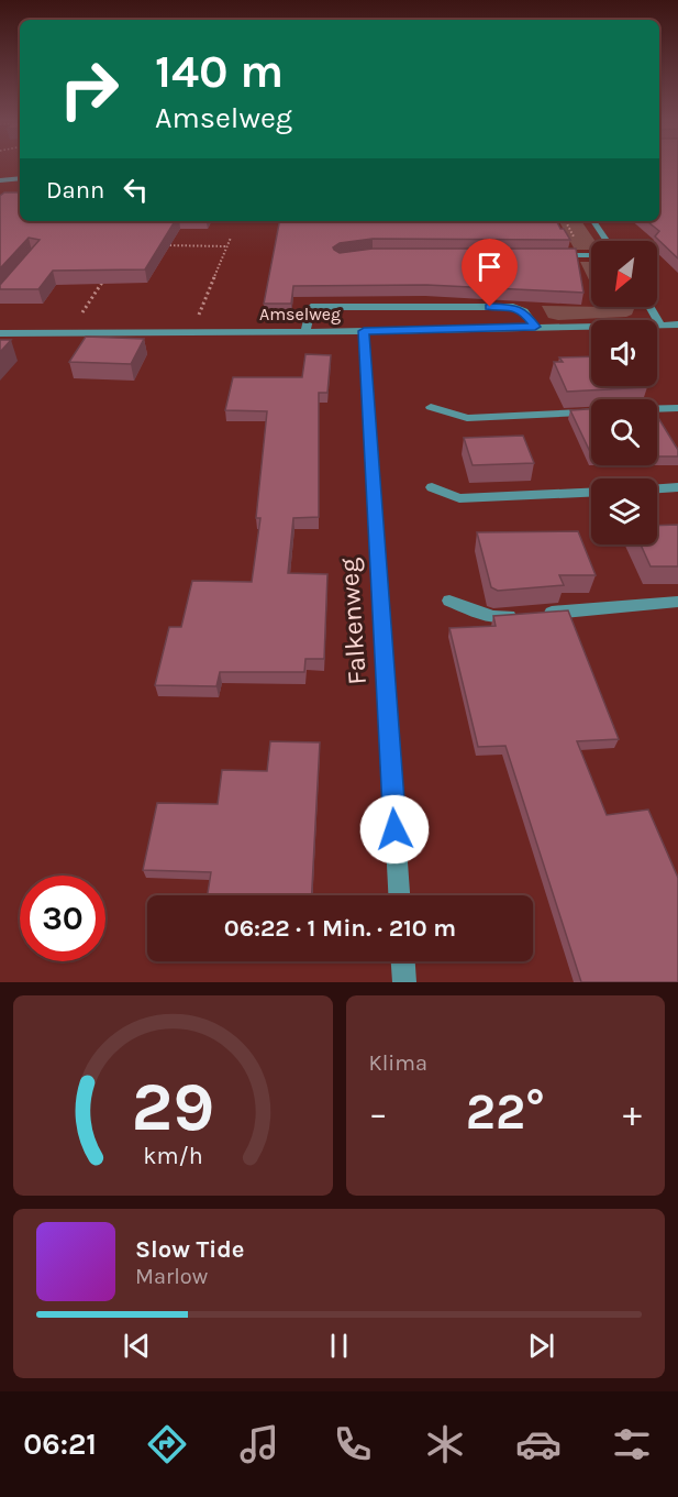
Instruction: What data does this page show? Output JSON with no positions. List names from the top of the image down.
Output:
{
  "streets": {
    "street": ["Amselweg", "Falkenweg"]
  },
  "crossings": [
    ["Amselweg", "Falkenweg"]
  ],
  "north": "bottom left",
  "page": {
    "turn": ["140 m", "Amselweg"],
    "then": "Dann",
    "limit": "30",
    "trip": "06:22 · 1 Min. · 210 m",
    "tile": "Klima",
    "heat": ["−", "22°", "+"],
    "song": ["Slow Tide", "Marlow"],
    "tabs": "06:21",
    "gauge": ["29", "km/h"]
  }
}
